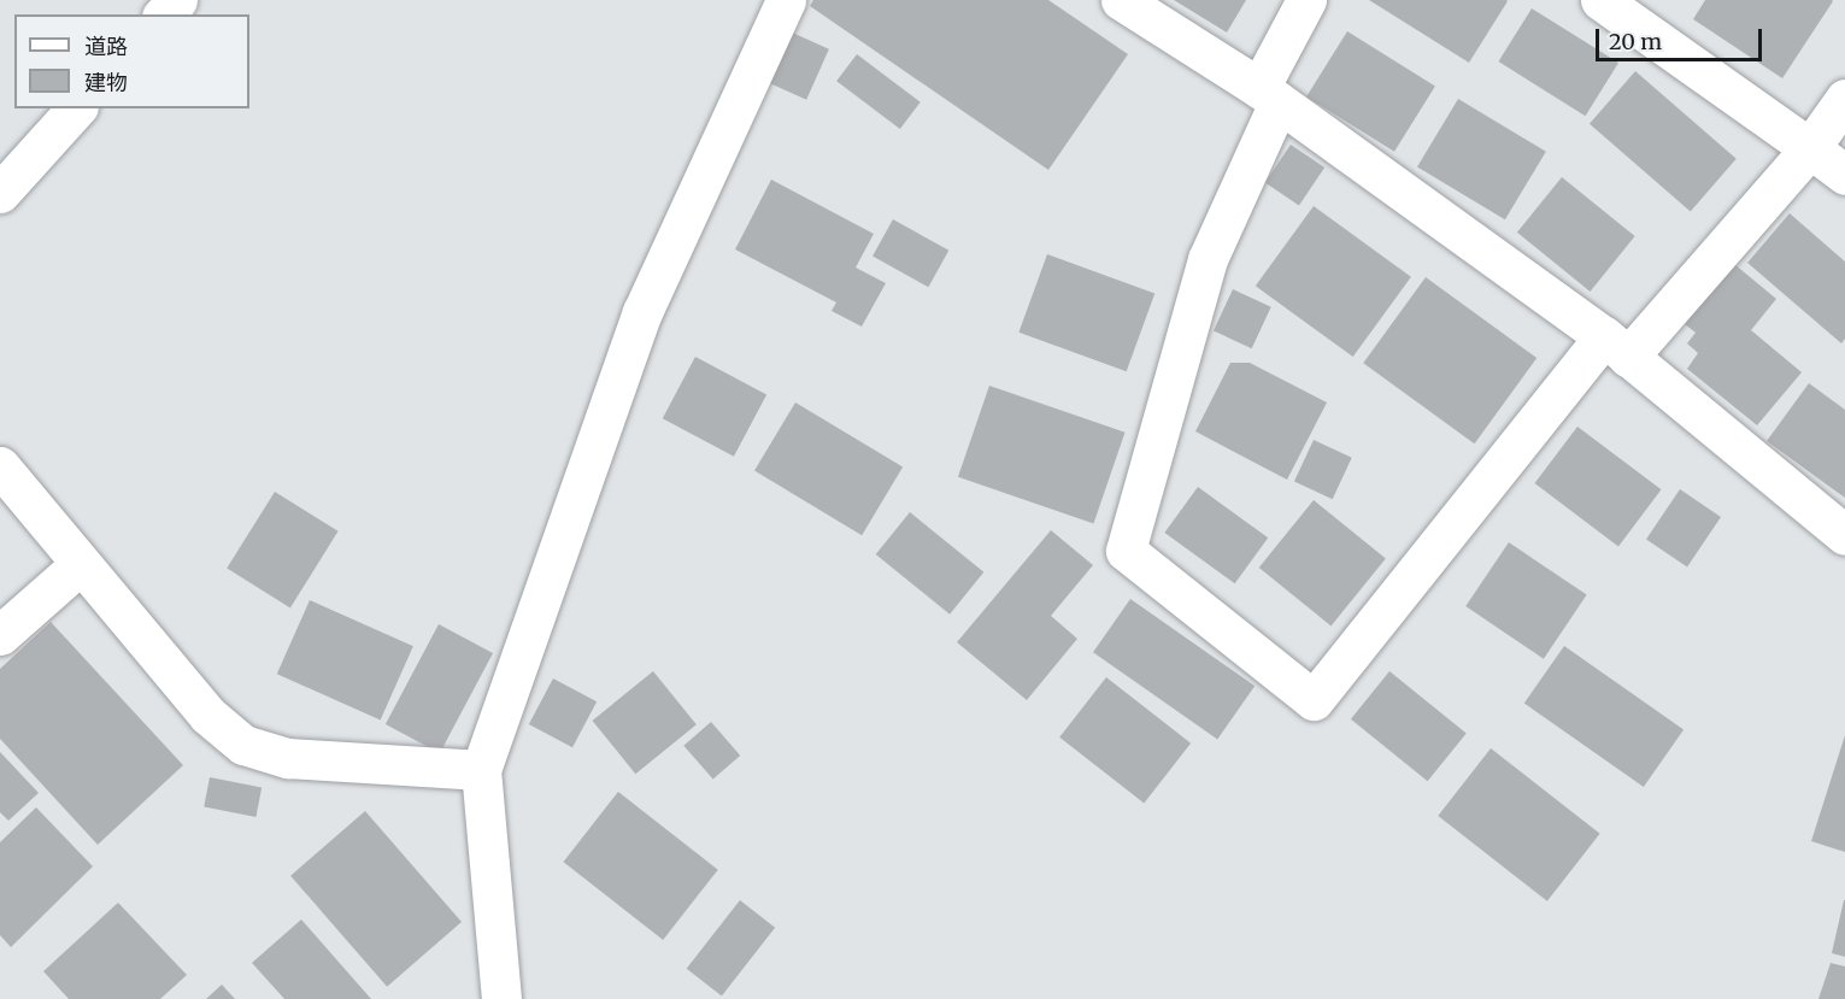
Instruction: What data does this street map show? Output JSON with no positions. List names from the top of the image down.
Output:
{
  "legend": ["道路", "建物"],
  "scale_bar": "20 m"
}
